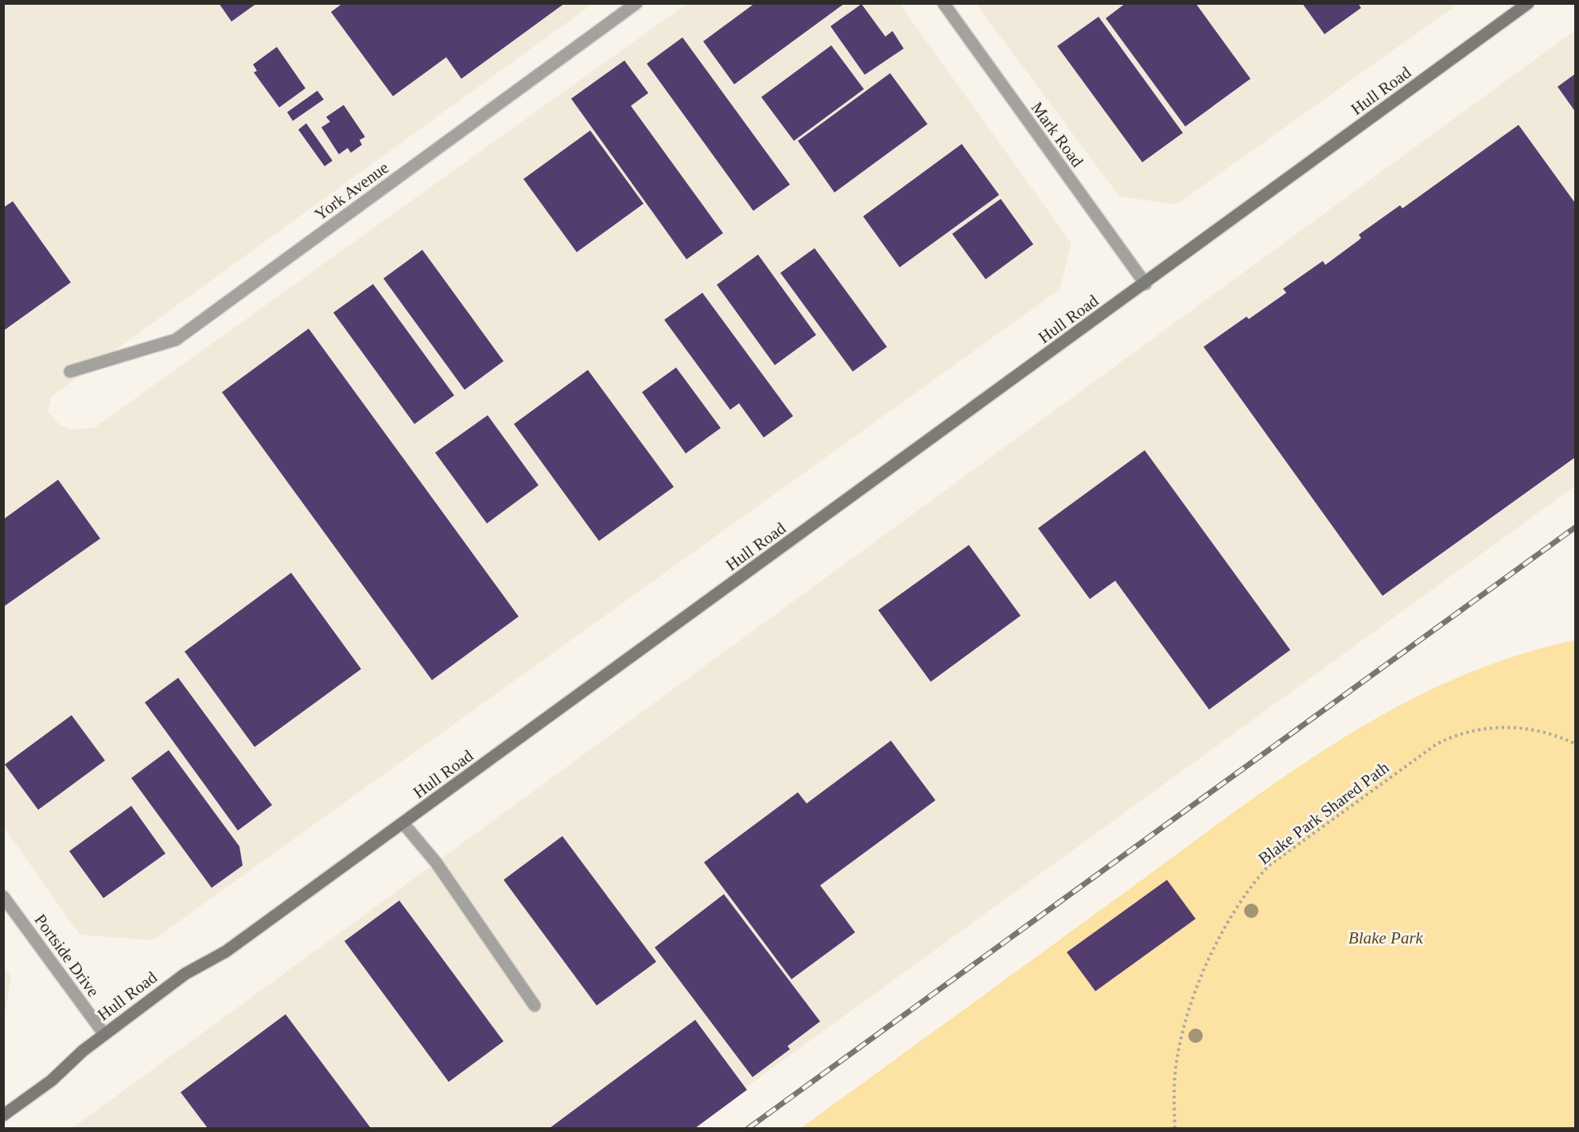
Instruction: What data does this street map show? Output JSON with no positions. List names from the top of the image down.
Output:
{
  "streets": {
    "main road": ["Hull Road"],
    "street": ["Mark Road", "York Avenue", "Portside Drive"],
    "path": ["Blake Park Shared Path"]
  },
  "crossings": [
    ["Hull Road", "Mark Road"],
    ["Hull Road", "Portside Drive"]
  ],
  "parks": ["Blake Park"]
}
